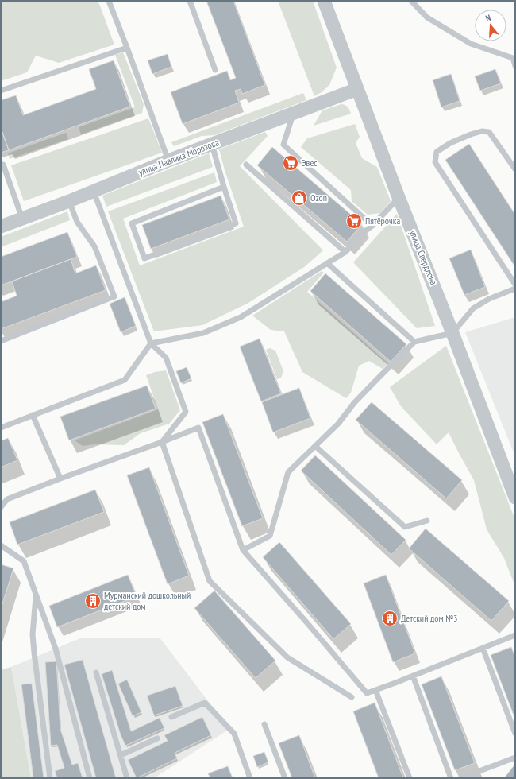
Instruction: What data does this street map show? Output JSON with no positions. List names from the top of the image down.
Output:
{
  "streets": {
    "street": ["улица Павлика Морозова", "улица Свердлова"]
  },
  "crossings": [
    ["улица Павлика Морозова", "улица Свердлова"]
  ],
  "places": {
    "supermarket": ["Эвес", "Пятёрочка"],
    "shop": ["Ozon"],
    "building": ["Мурманский дошкольный детский дом", "Детский дом №3"]
  },
  "north": "top"
}
